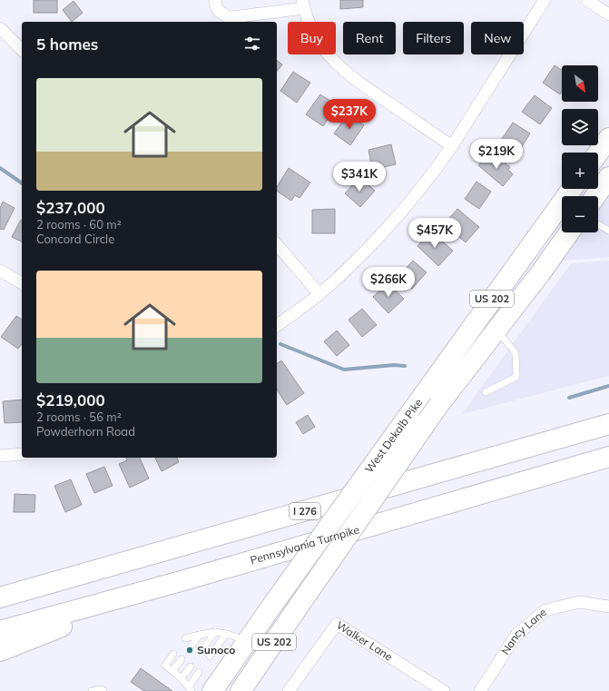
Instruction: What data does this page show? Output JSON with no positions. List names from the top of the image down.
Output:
{
  "streets": {
    "highway": [
      "US 202",
      "West Dekalb Pike",
      "I 276",
      "Pennsylvania Turnpike"
    ],
    "street": ["Nancy Lane", "Walker Lane"]
  },
  "places": ["Sunoco"],
  "north": "bottom right",
  "page": {
    "chip": [
      "Buy",
      "Rent",
      "Filters",
      "New"
    ],
    "heading": "5 homes",
    "map_buttons": ["+", "−"],
    "list": [
      {
        "name": "$237,000",
        "note": "2 rooms · 60 m² · Concord Circle"
      },
      {
        "name": "$219,000",
        "note": "2 rooms · 56 m² · Powderhorn Road"
      }
    ],
    "price": [
      "$237K",
      "$219K",
      "$341K",
      "$457K",
      "$266K"
    ]
  }
}
